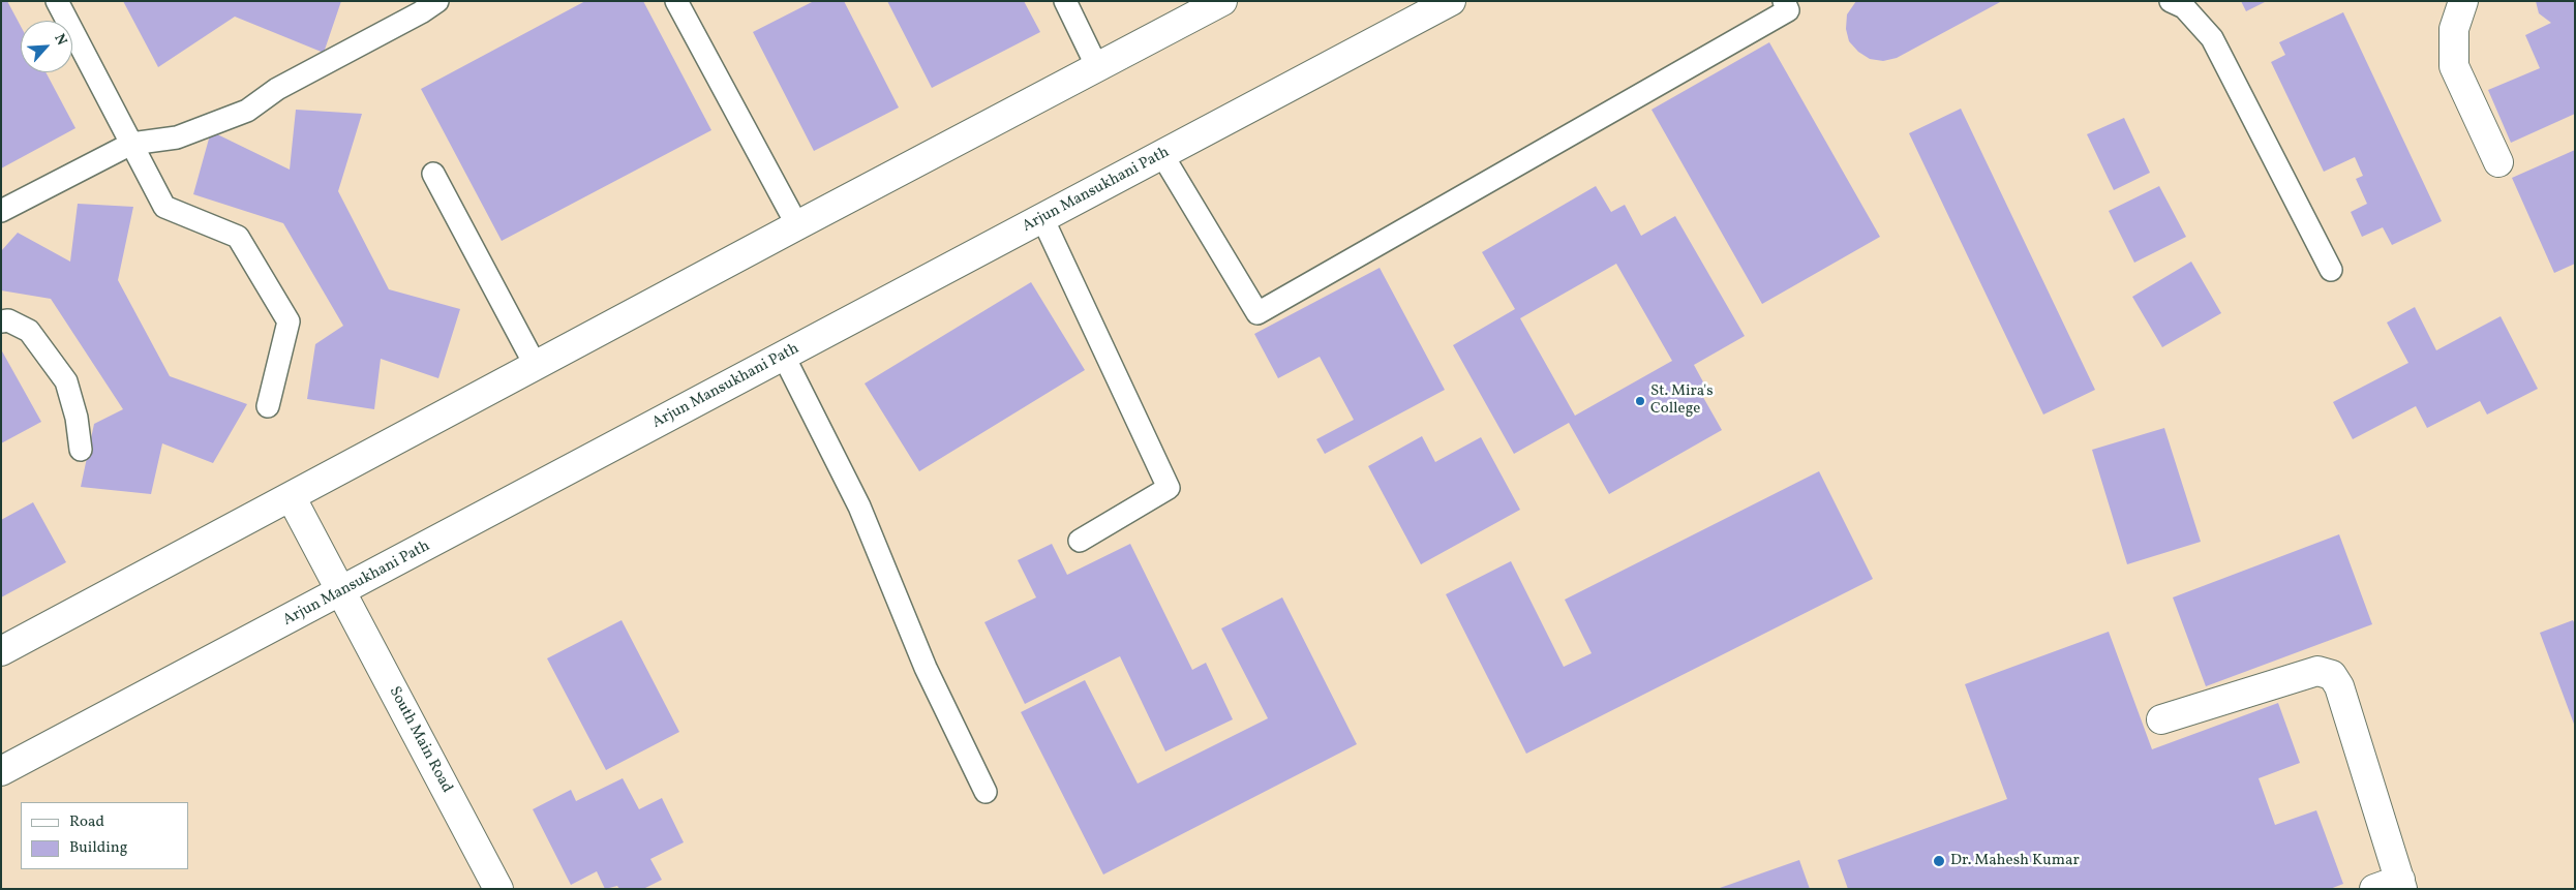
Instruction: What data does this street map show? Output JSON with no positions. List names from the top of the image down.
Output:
{
  "streets": {
    "main road": ["Arjun Mansukhani Path", "South Main Road"]
  },
  "crossings": [
    ["Arjun Mansukhani Path", "South Main Road"]
  ],
  "places": ["St. Mira's College", "Dr. Mahesh Kumar"],
  "legend": ["Road", "Building"],
  "north": "top right"
}
